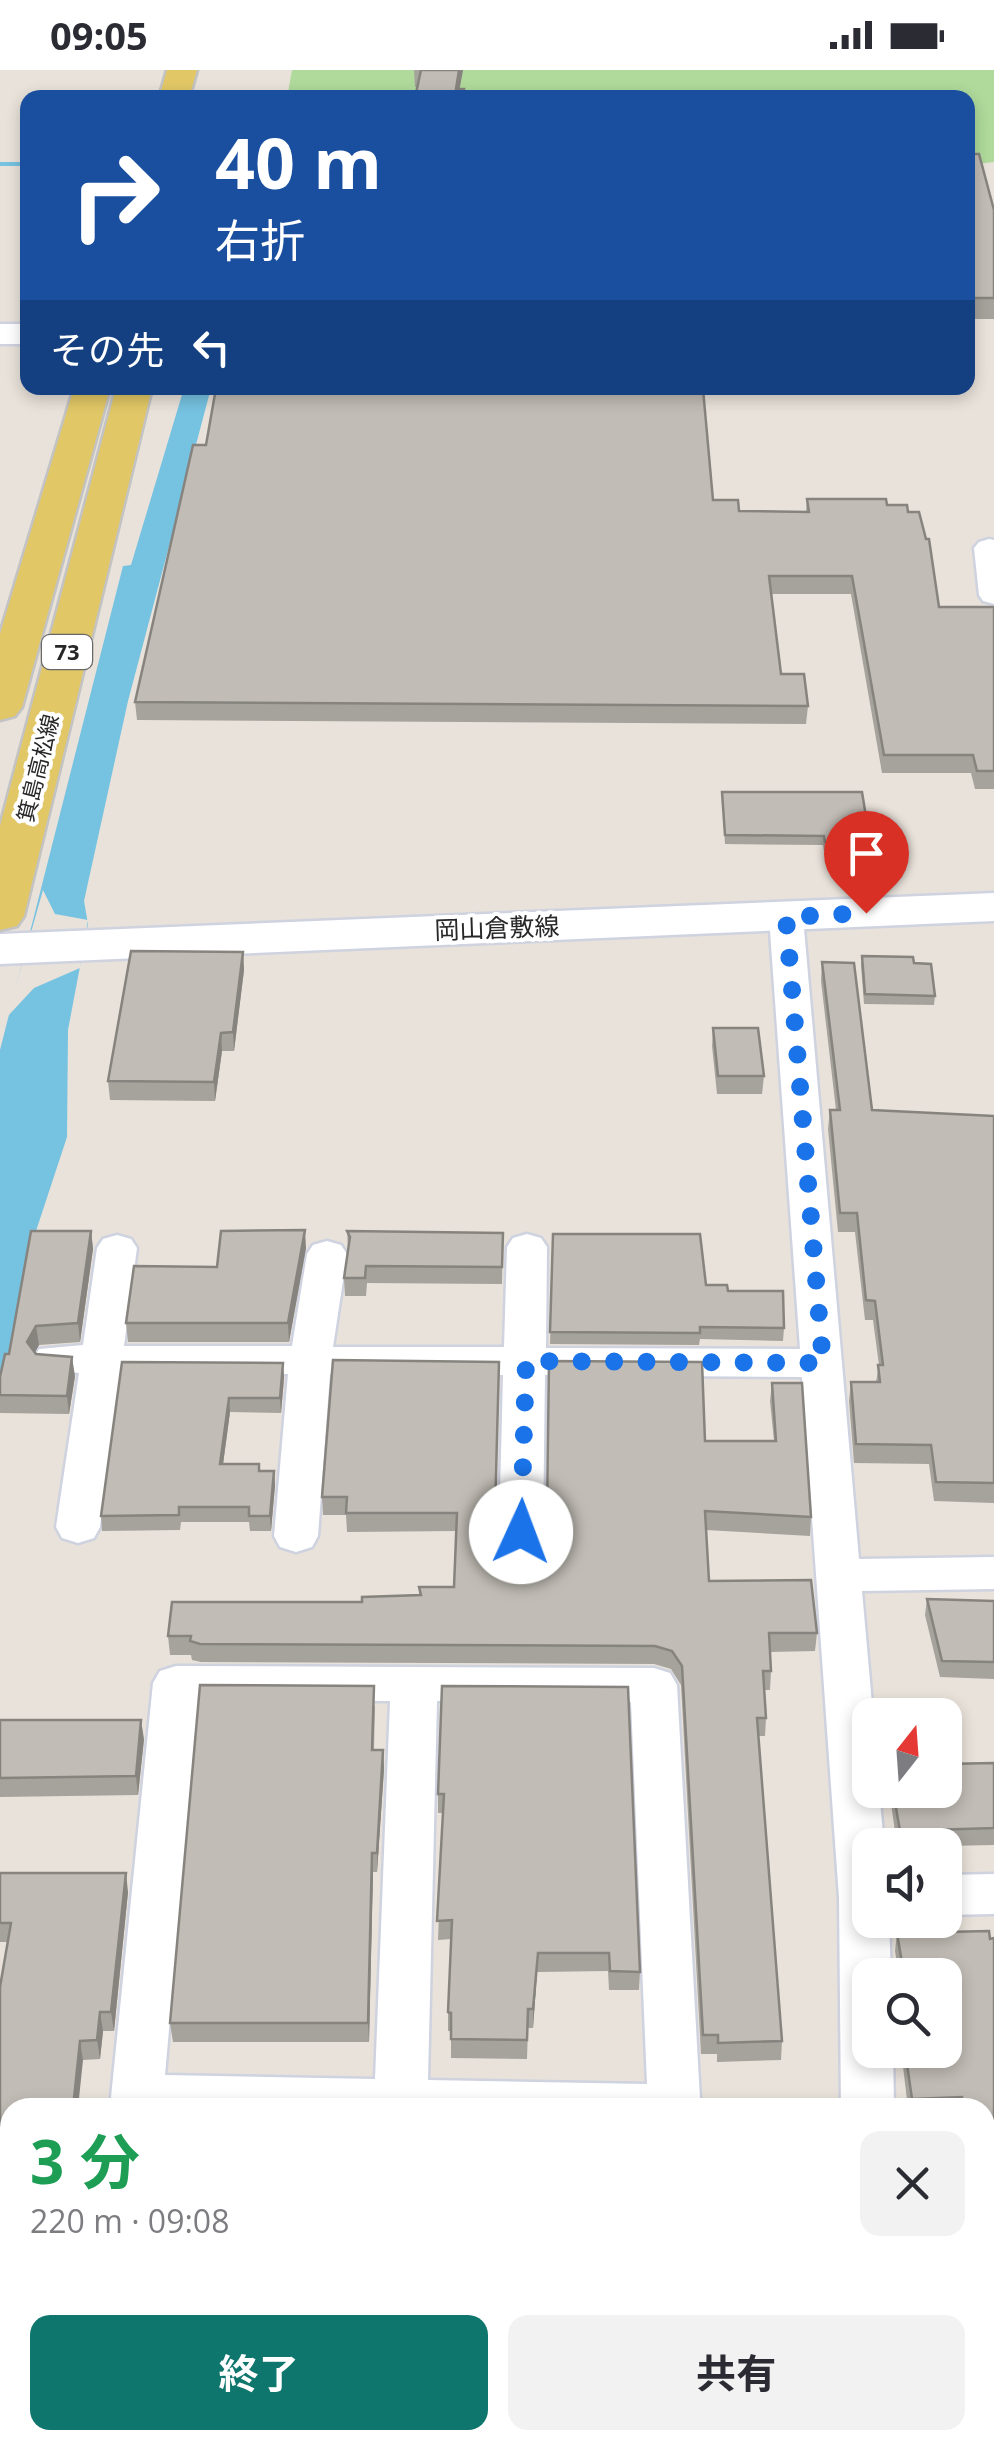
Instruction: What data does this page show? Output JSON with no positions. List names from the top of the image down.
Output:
{
  "streets": {
    "main road": ["73", "箕島高松線", "岡山倉敷線"]
  },
  "crossings": [
    ["箕島高松線", "岡山倉敷線"]
  ],
  "north": "top",
  "page": {
    "status": "09:05",
    "turn": ["40 m", "右折"],
    "then": "その先",
    "heading": ["3 分", "220 m · 09:08"],
    "buttons": ["終了", "共有"]
  }
}
